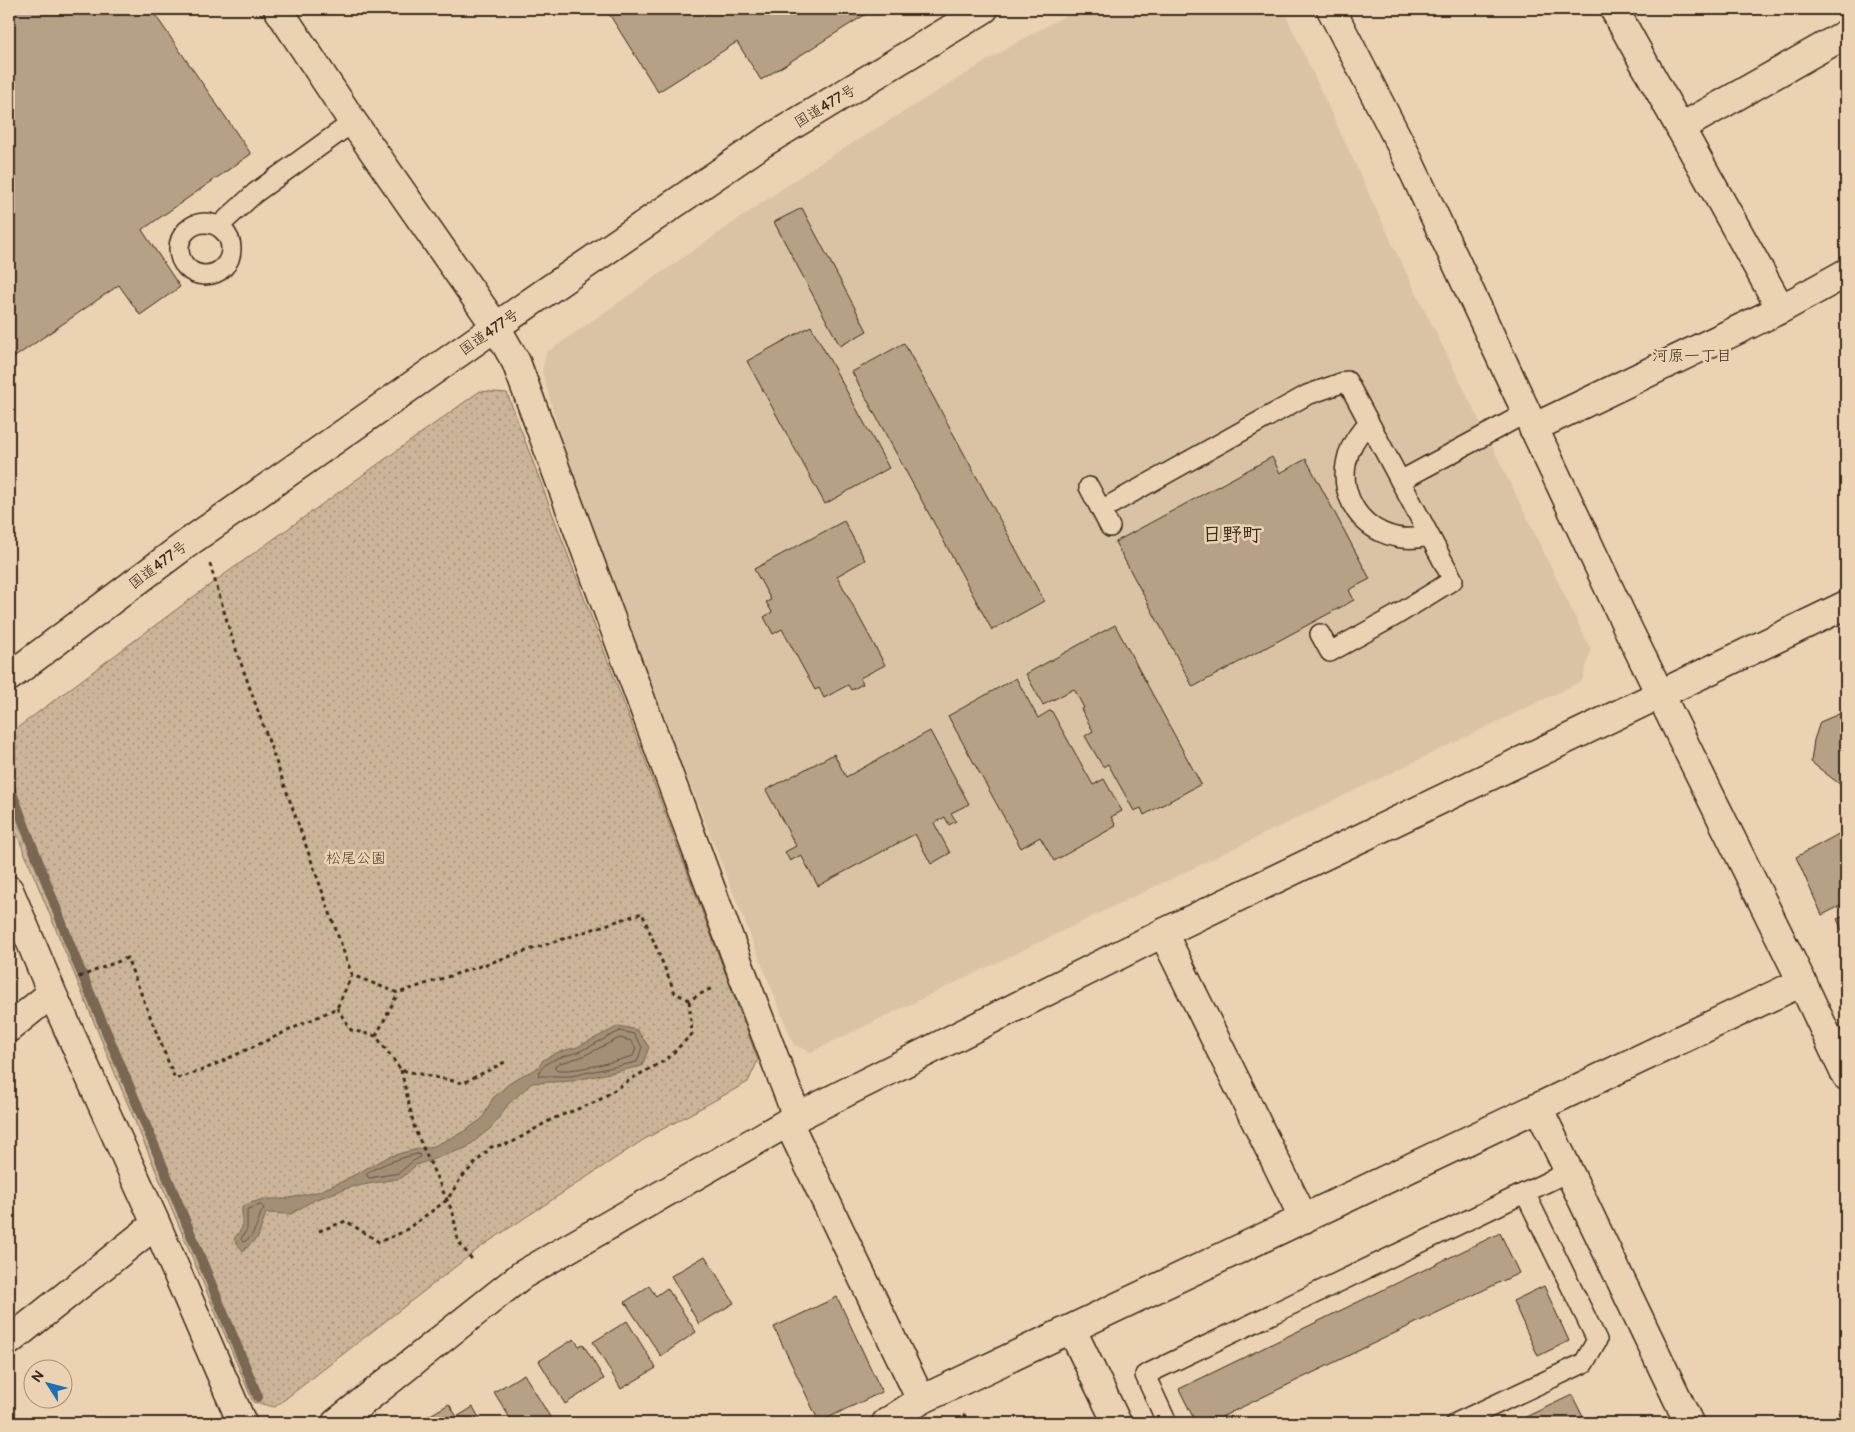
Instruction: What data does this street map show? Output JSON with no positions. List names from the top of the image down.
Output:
{
  "streets": {
    "main road": ["国道477号"]
  },
  "districts": ["河原一丁目", "日野町"],
  "parks": ["松尾公園"],
  "north": "top left"
}
